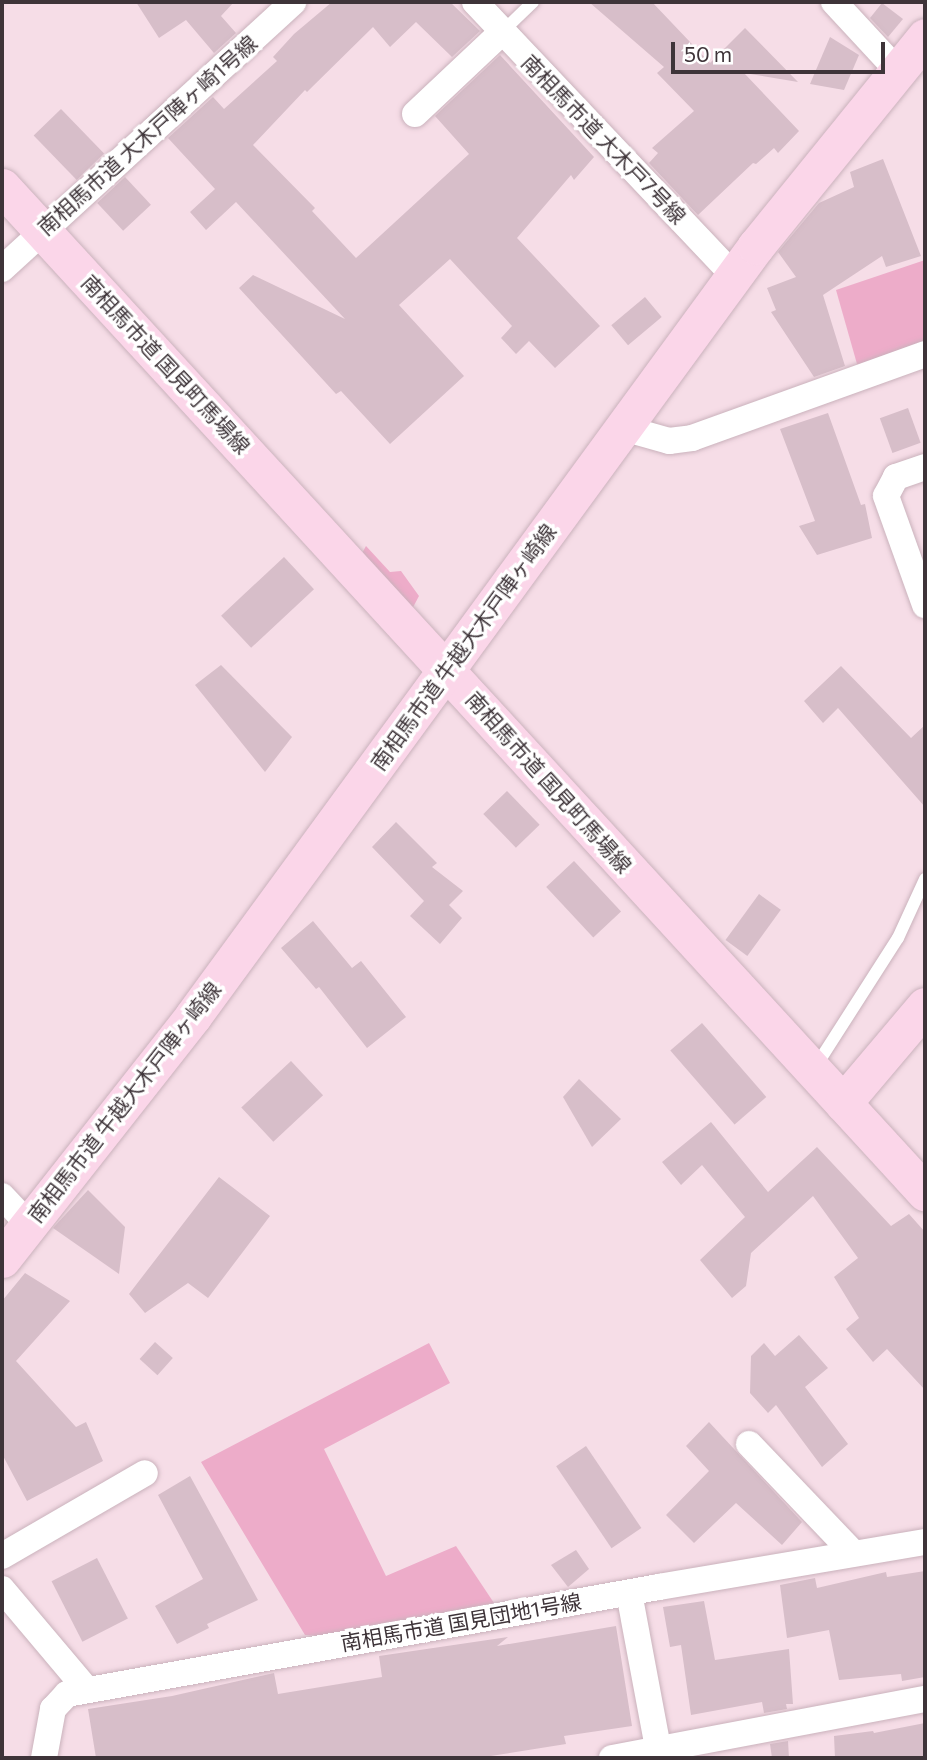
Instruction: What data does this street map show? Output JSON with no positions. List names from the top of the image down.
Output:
{
  "streets": {
    "street": [
      "南相馬市道 大木戸陣ヶ崎1号線",
      "南相馬市道 大木戸7号線",
      "南相馬市道 国見町馬場線",
      "南相馬市道 牛越大木戸陣ヶ崎線",
      "南相馬市道 国見団地1号線"
    ]
  },
  "crossings": [
    ["南相馬市道 大木戸陣ヶ崎1号線", "南相馬市道 国見町馬場線"],
    ["南相馬市道 大木戸7号線", "南相馬市道 牛越大木戸陣ヶ崎線"],
    ["南相馬市道 国見町馬場線", "南相馬市道 牛越大木戸陣ヶ崎線"]
  ],
  "scale_bar": "50 m"
}
